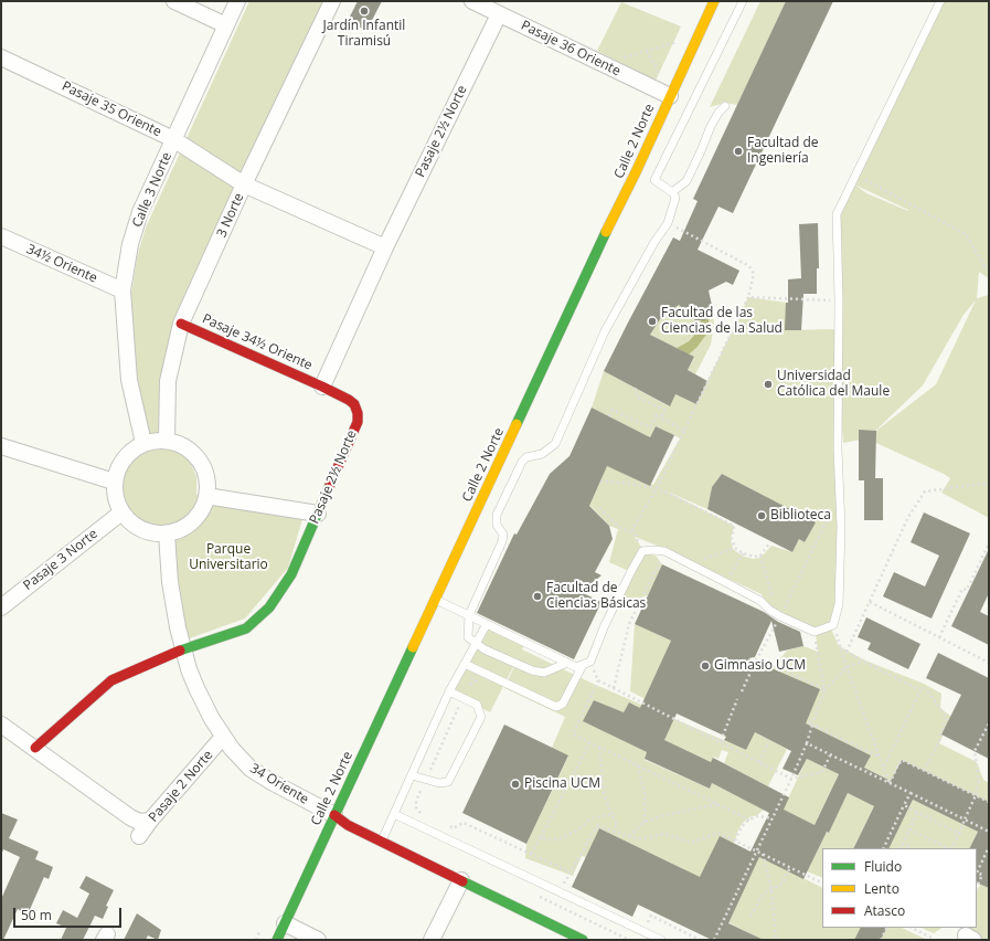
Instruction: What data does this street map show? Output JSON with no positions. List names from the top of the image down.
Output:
{
  "streets": {
    "main road": [
      "Pasaje 2½ Norte",
      "Calle 2 Norte",
      "Pasaje 34½ Oriente",
      "34 Oriente"
    ],
    "street": [
      "Pasaje 36 Oriente",
      "Pasaje 35 Oriente",
      "Calle 3 Norte",
      "3 Norte",
      "34½ Oriente",
      "Pasaje 3 Norte",
      "Pasaje 2 Norte"
    ]
  },
  "crossings": [
    ["Pasaje 36 Oriente", "Pasaje 2½ Norte"],
    ["Pasaje 36 Oriente", "Calle 2 Norte"],
    ["Pasaje 35 Oriente", "Pasaje 2½ Norte"],
    ["Pasaje 35 Oriente", "Calle 3 Norte"],
    ["Pasaje 35 Oriente", "3 Norte"],
    ["Pasaje 2½ Norte", "Pasaje 34½ Oriente"],
    ["Pasaje 2½ Norte", "34 Oriente"],
    ["Calle 2 Norte", "34 Oriente"],
    ["Calle 3 Norte", "3 Norte"],
    ["Calle 3 Norte", "34½ Oriente"],
    ["Calle 3 Norte", "Pasaje 3 Norte"],
    ["Calle 3 Norte", "34 Oriente"],
    ["3 Norte", "Pasaje 34½ Oriente"],
    ["3 Norte", "Pasaje 3 Norte"],
    ["3 Norte", "34 Oriente"],
    ["Pasaje 3 Norte", "34 Oriente"],
    ["34 Oriente", "Pasaje 2 Norte"]
  ],
  "parks": ["Parque Universitario"],
  "places": [
    "Jardín Infantil Tiramisú",
    "Facultad de Ingeniería",
    "Facultad de las Ciencias de la Salud",
    "Universidad Católica del Maule",
    "Biblioteca",
    "Facultad de Ciencias Básicas",
    "Gimnasio UCM",
    "Piscina UCM"
  ],
  "legend": ["Fluido", "Lento", "Atasco"],
  "scale_bar": "50 m"
}
